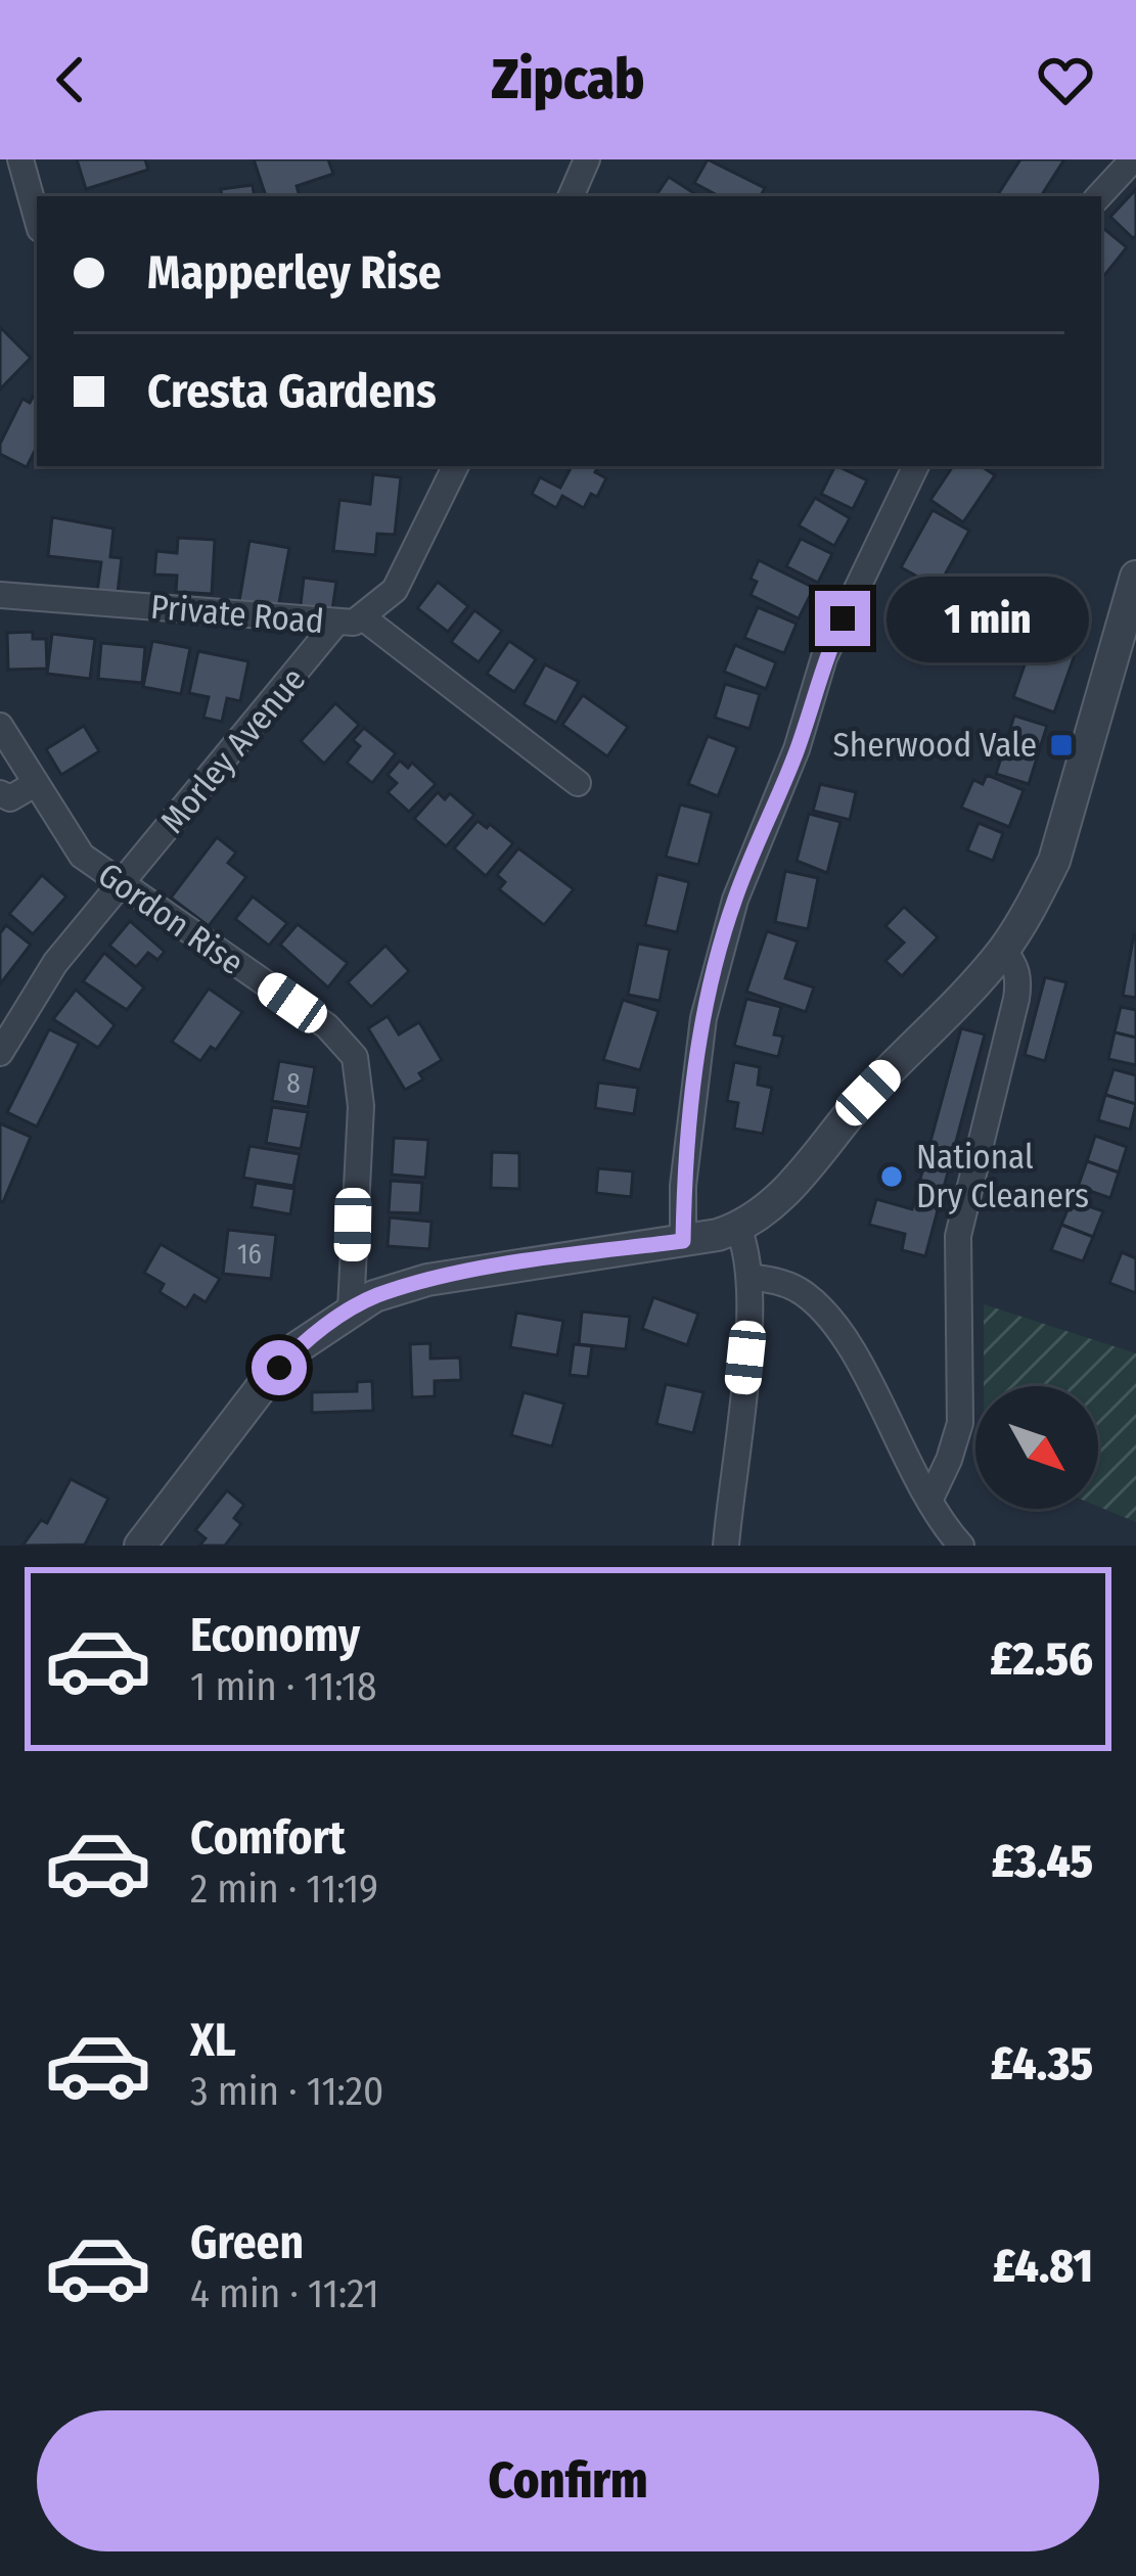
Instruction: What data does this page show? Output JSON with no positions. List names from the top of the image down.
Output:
{
  "streets": {
    "street": ["Private Road", "Morley Avenue", "Gordon Rise"]
  },
  "crossings": [
    ["Private Road", "Morley Avenue"],
    ["Morley Avenue", "Gordon Rise"]
  ],
  "places": {
    "transit": ["Sherwood Vale"],
    "other": ["National Dry Cleaners"]
  },
  "house_numbers": ["8", "16"],
  "north": "bottom right",
  "page": {
    "header": "Zipcab",
    "banner": ["Mapperley Rise", "Cresta Gardens"],
    "bubble": "1 min",
    "list": [
      {
        "name": "Economy",
        "note": "1 min · 11:18",
        "value": "£2.56"
      },
      {
        "name": "Comfort",
        "note": "2 min · 11:19",
        "value": "£3.45"
      },
      {
        "name": "XL",
        "note": "3 min · 11:20",
        "value": "£4.35"
      },
      {
        "name": "Green",
        "note": "4 min · 11:21",
        "value": "£4.81"
      }
    ],
    "buttons": "Confirm"
  }
}
